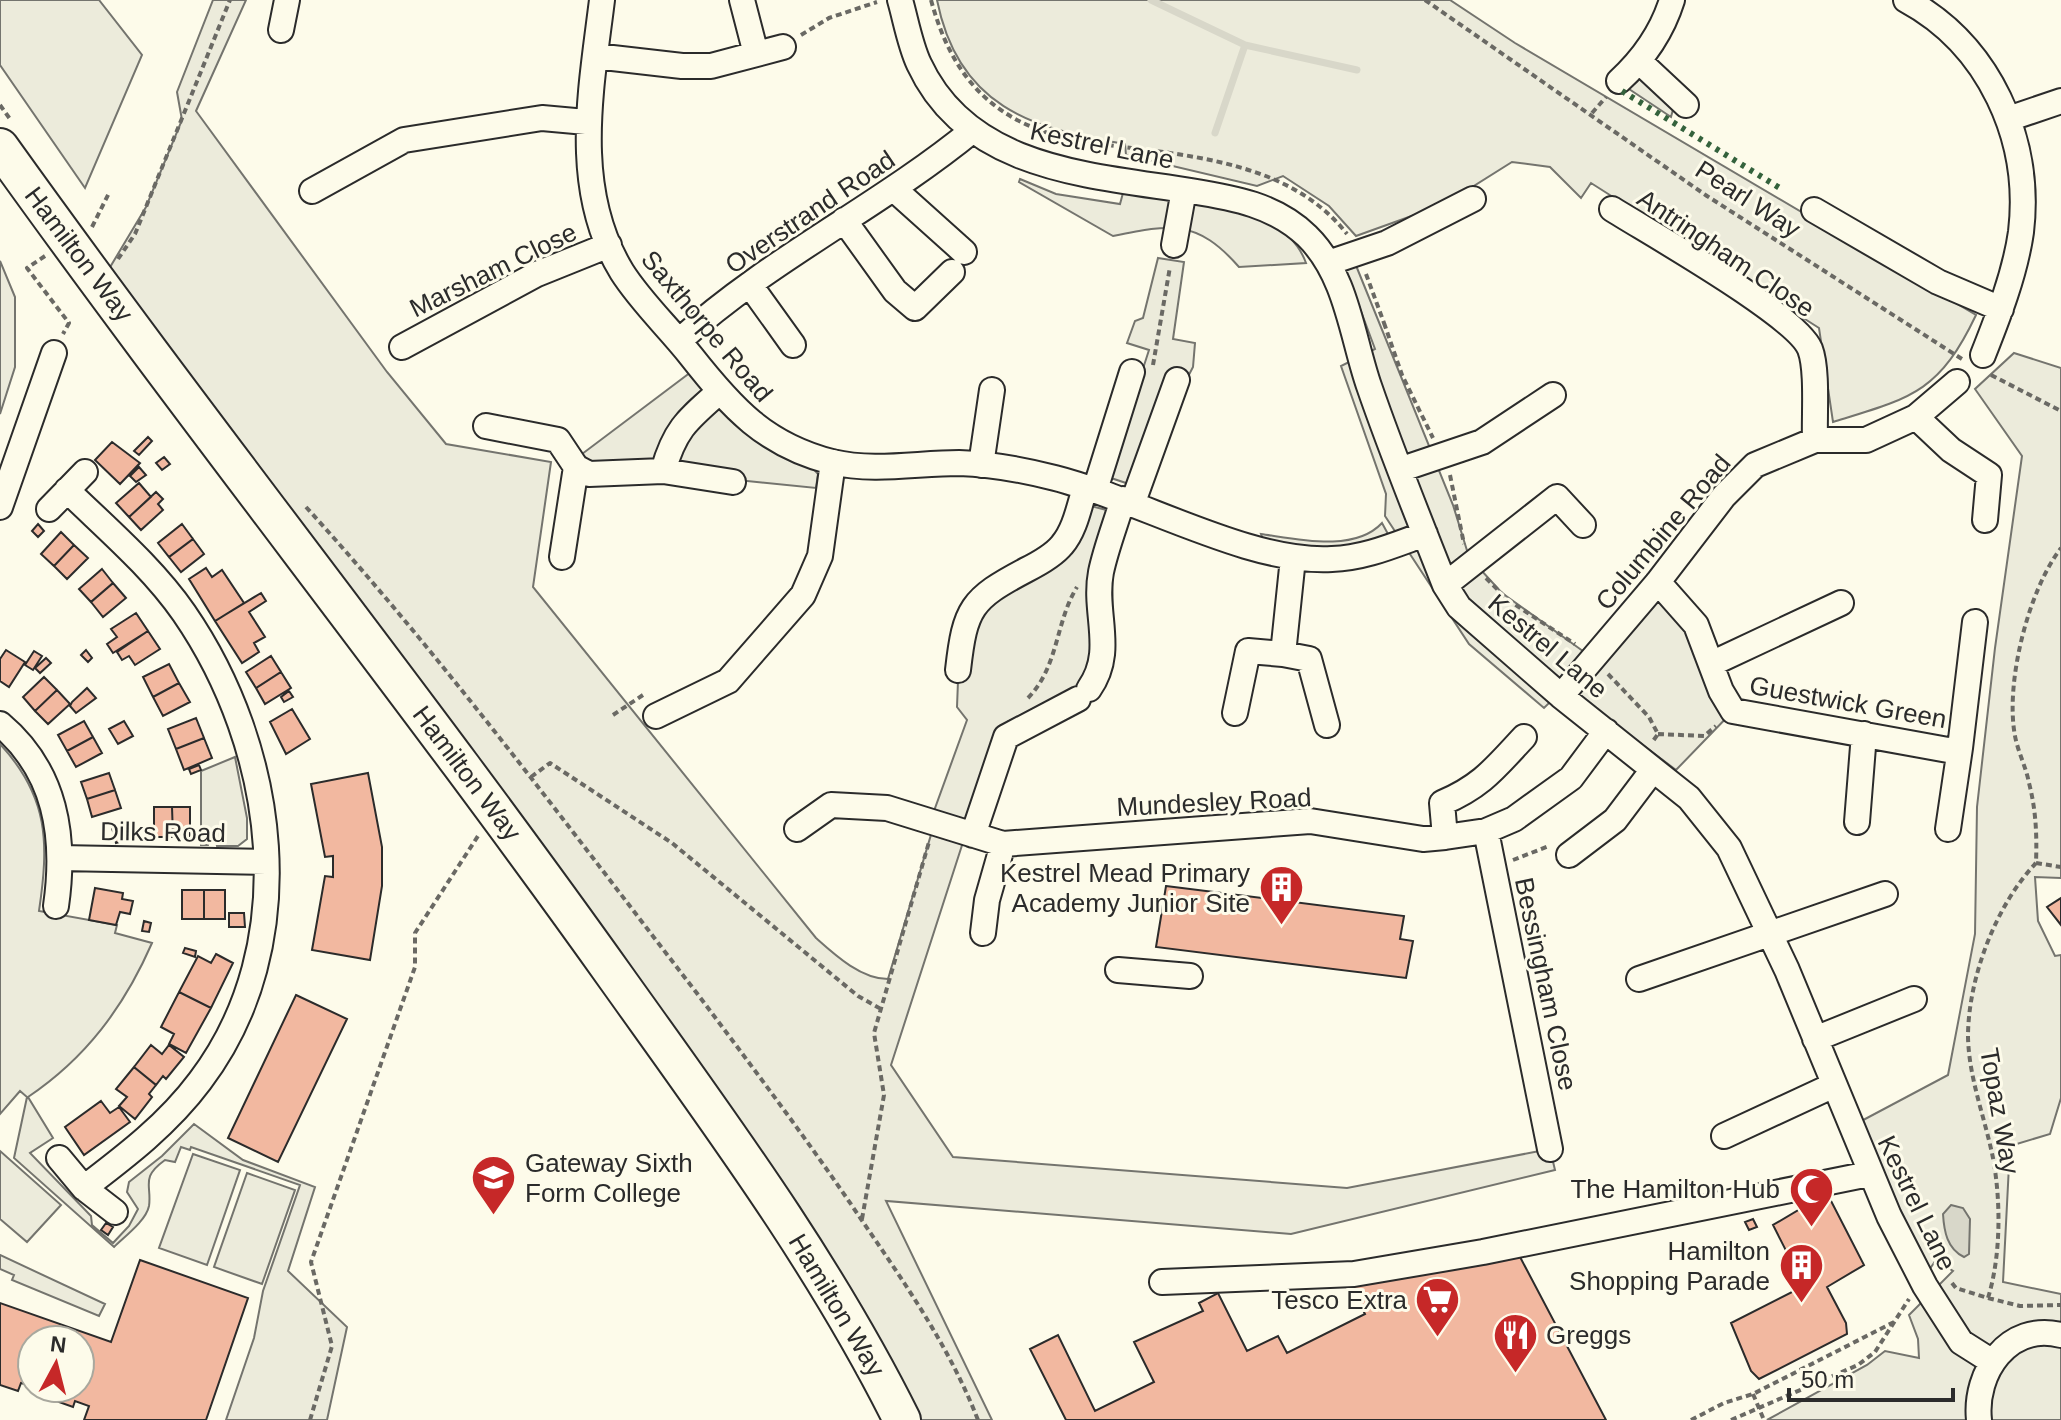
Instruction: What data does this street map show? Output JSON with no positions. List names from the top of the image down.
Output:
{
  "streets": {
    "highway": ["Hamilton Way"],
    "street": [
      "Kestrel Lane",
      "Overstrand Road",
      "Antringham Close",
      "Marsham Close",
      "Saxthorpe Road",
      "Columbine Road",
      "Guestwick Green",
      "Mundesley Road",
      "Dilks Road",
      "Bessingham Close"
    ],
    "path": ["Pearl Way", "Topaz Way"]
  },
  "crossings": [
    ["Kestrel Lane", "Overstrand Road"],
    ["Kestrel Lane", "Saxthorpe Road"],
    ["Kestrel Lane", "Columbine Road"],
    ["Kestrel Lane", "Mundesley Road"],
    ["Pearl Way", "Columbine Road"],
    ["Overstrand Road", "Saxthorpe Road"],
    ["Antringham Close", "Columbine Road"],
    ["Marsham Close", "Saxthorpe Road"],
    ["Columbine Road", "Guestwick Green"],
    ["Mundesley Road", "Bessingham Close"]
  ],
  "places": {
    "building": ["Kestrel Mead Primary Academy Junior Site", "Hamilton Shopping Parade"],
    "school or university": ["Gateway Sixth Form College"],
    "mosque": ["The Hamilton Hub"],
    "supermarket": ["Tesco Extra"],
    "restaurant": ["Greggs"]
  },
  "scale_bar": "50 m",
  "north": "top"
}
